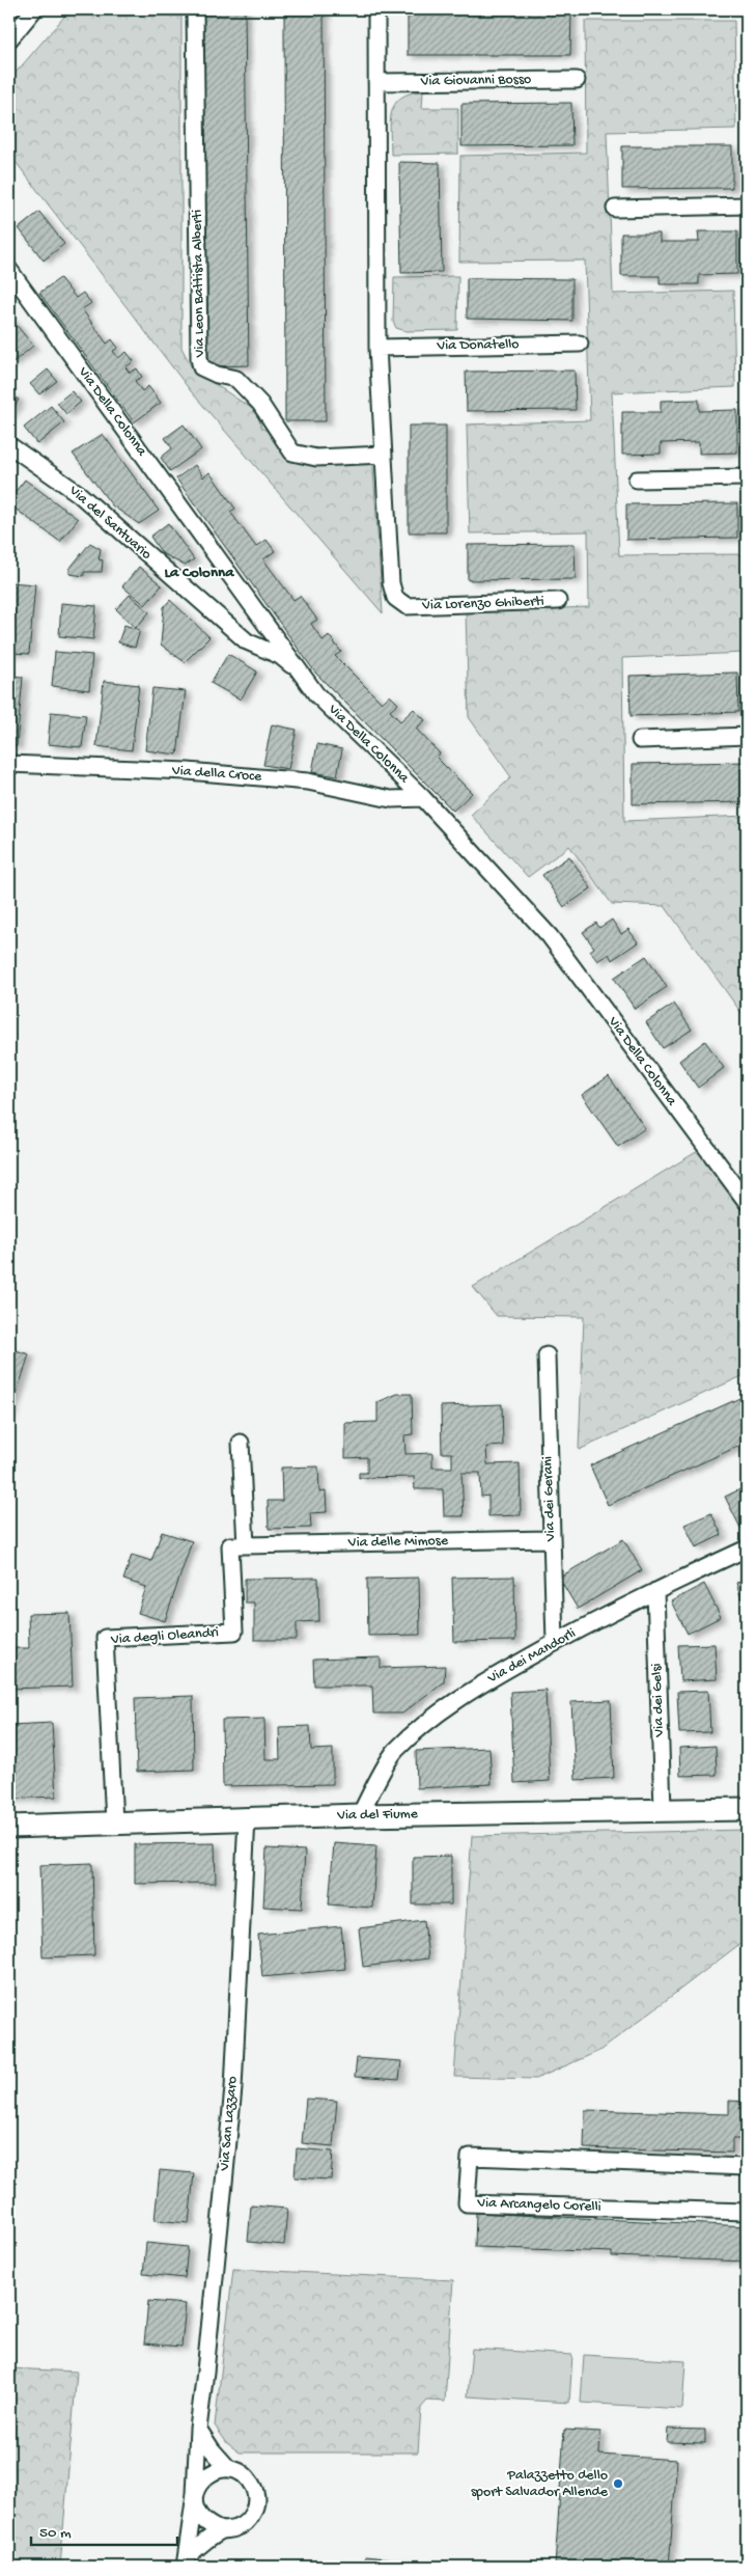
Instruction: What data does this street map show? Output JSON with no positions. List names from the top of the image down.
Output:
{
  "streets": {
    "street": [
      "Via Giovanni Bosso",
      "Via Leon Battista Alberti",
      "Via Donatello",
      "Via Della Colonna",
      "Via del Santuario",
      "Via Lorenzo Ghiberti",
      "Via della Croce",
      "Via dei Gerani",
      "Via delle Mimose",
      "Via degli Oleandri",
      "Via dei Mandorli",
      "Via dei Gelsi",
      "Via del Fiume",
      "Via San Lazzaro",
      "Via Arcangelo Corelli"
    ]
  },
  "crossings": [
    ["Via Leon Battista Alberti", "Via Lorenzo Ghiberti"],
    ["Via Della Colonna", "Via del Santuario"],
    ["Via Della Colonna", "Via della Croce"],
    ["Via dei Gerani", "Via delle Mimose"],
    ["Via dei Gerani", "Via dei Mandorli"],
    ["Via delle Mimose", "Via degli Oleandri"],
    ["Via degli Oleandri", "Via del Fiume"],
    ["Via dei Mandorli", "Via dei Gelsi"],
    ["Via dei Mandorli", "Via del Fiume"],
    ["Via dei Gelsi", "Via del Fiume"],
    ["Via del Fiume", "Via San Lazzaro"]
  ],
  "districts": ["La Colonna"],
  "places": ["Palazzetto dello sport Salvador Allende"],
  "scale_bar": "50 m"
}
